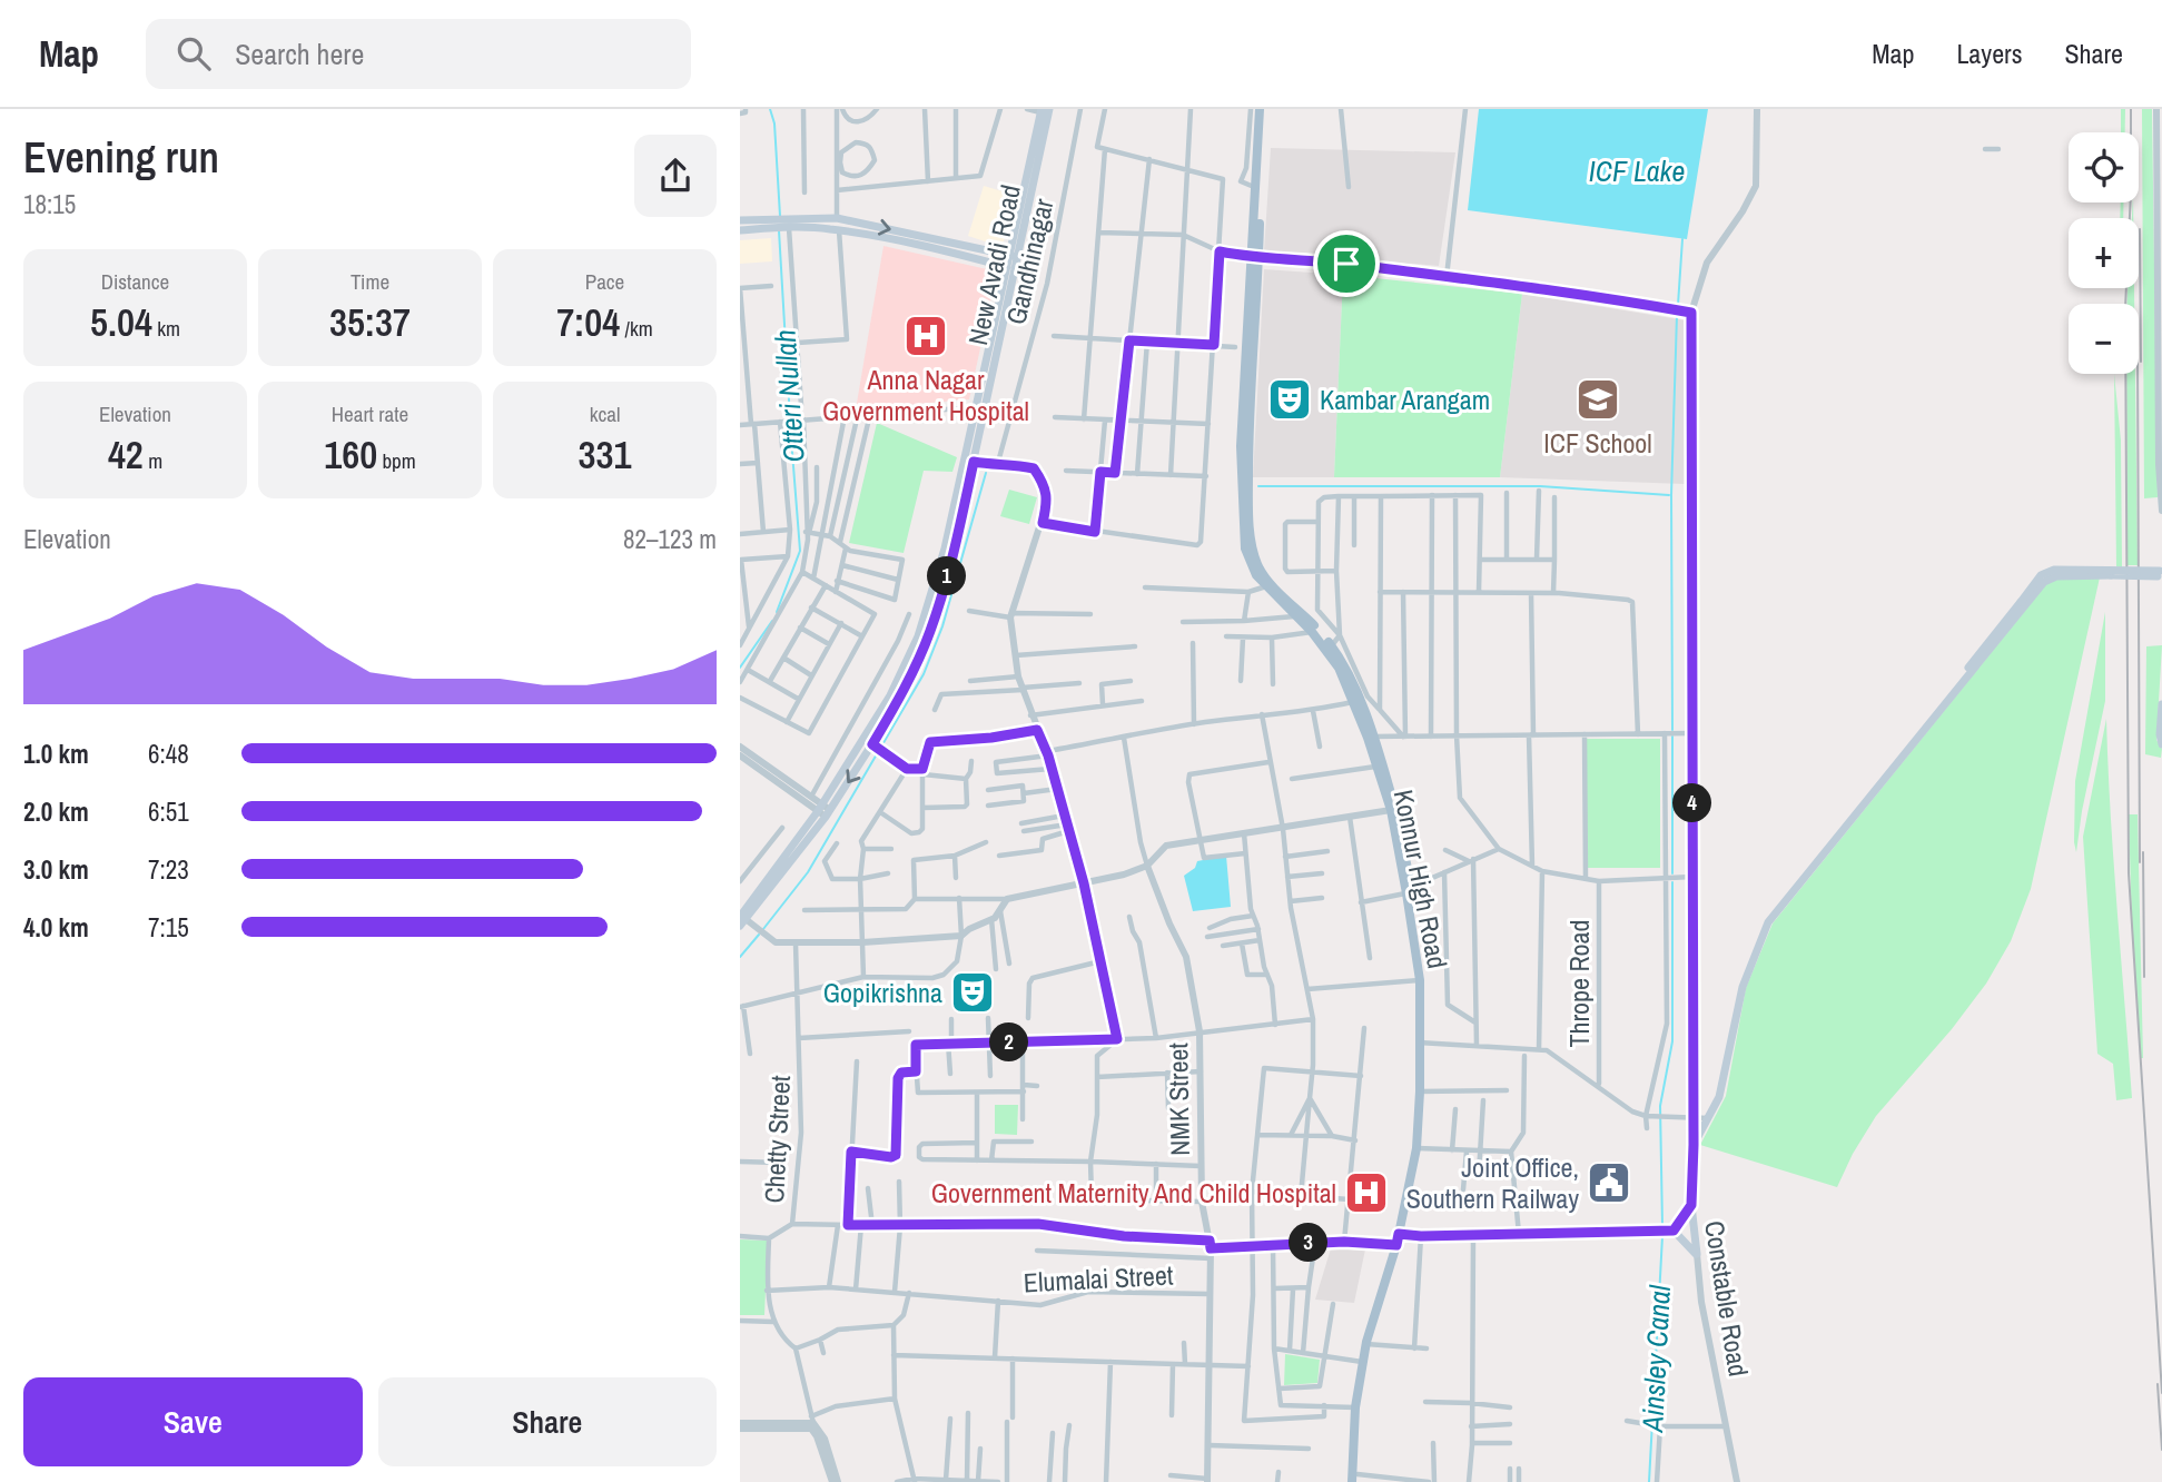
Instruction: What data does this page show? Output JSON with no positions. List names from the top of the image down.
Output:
{
  "streets": {
    "main road": ["New Avadi Road", "Konnur High Road", "Constable Road"],
    "street": [
      "Gandhinagar",
      "Thrope Road",
      "NMK Street",
      "Chetty Street",
      "Elumalai Street"
    ]
  },
  "crossings": [
    ["NMK Street", "Elumalai Street"],
    ["Chetty Street", "Elumalai Street"]
  ],
  "water": ["ICF Lake", "Otteri Nullah", "Ainsley Canal"],
  "places": {
    "hospital": ["Anna Nagar Government Hospital", "Government Maternity And Child Hospital"],
    "theatre": ["Kambar Arangam", "Gopikrishna"],
    "school or university": ["ICF School"],
    "public building": ["Joint Office, Southern Railway"]
  },
  "page": {
    "header": "Map",
    "search": "Search here",
    "nav": ["Map", "Layers", "Share"],
    "heading": ["Evening run", "18:15"],
    "map_buttons": ["+", "−"],
    "stats": [
      ["Distance", "5.04 km"],
      ["Time", "35:37"],
      ["Pace", "7:04 /km"],
      ["Elevation", "42 m"],
      ["Heart rate", "160 bpm"],
      ["kcal", "331"]
    ],
    "chart": ["Elevation", "82–123 m"],
    "pins": [
      "1",
      "4",
      "2",
      "3"
    ],
    "list": [
      {
        "name": "1.0 km",
        "note": "6:48"
      },
      {
        "name": "2.0 km",
        "note": "6:51"
      },
      {
        "name": "3.0 km",
        "note": "7:23"
      },
      {
        "name": "4.0 km",
        "note": "7:15"
      }
    ],
    "buttons": ["Save", "Share"]
  }
}
